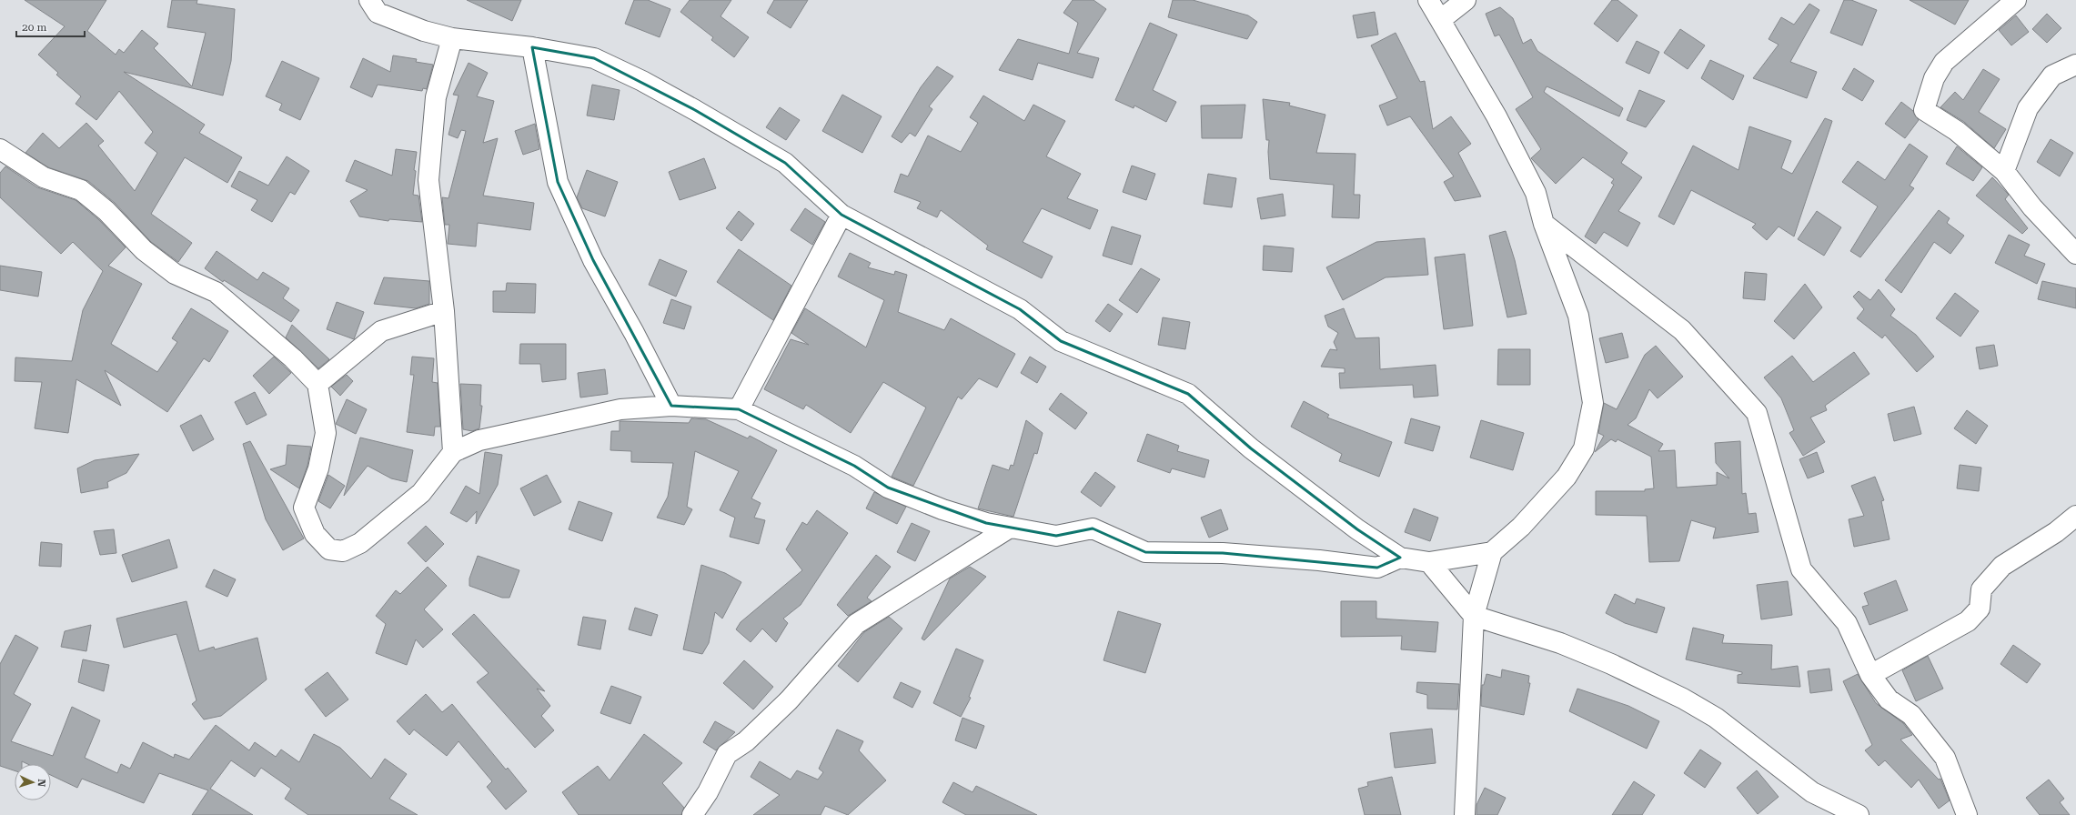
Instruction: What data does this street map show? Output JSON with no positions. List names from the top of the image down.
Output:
{
  "scale_bar": "20 m",
  "north": "right"
}
